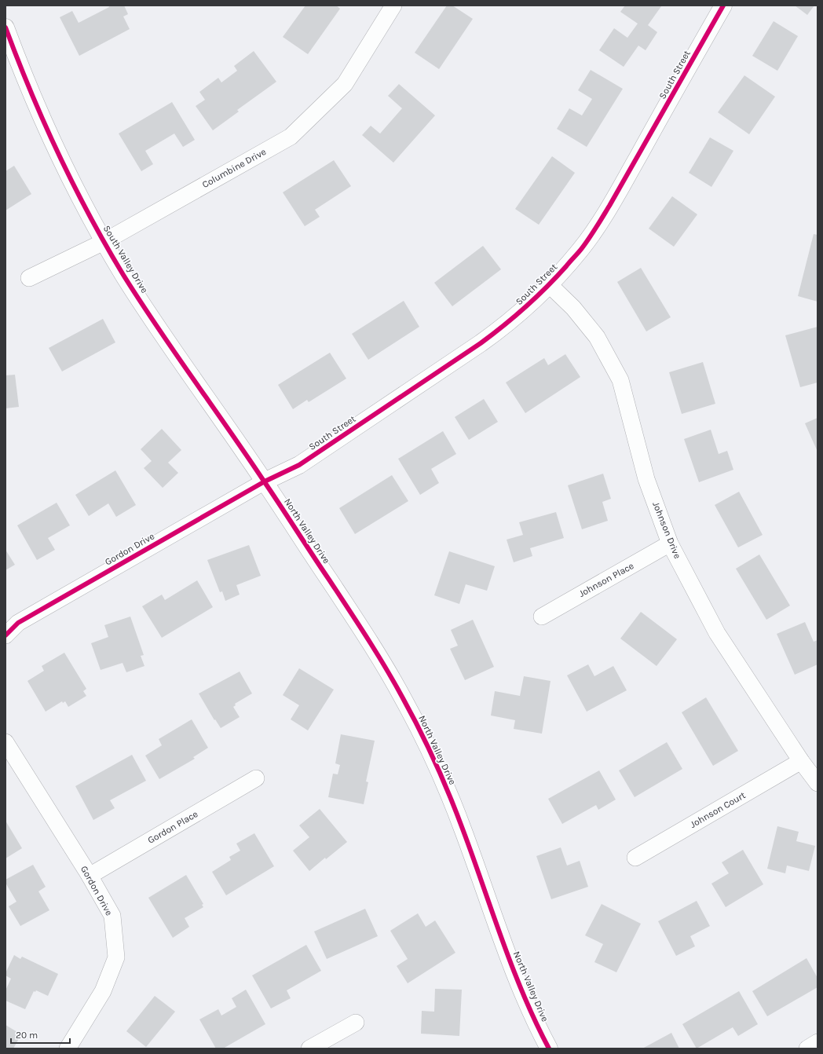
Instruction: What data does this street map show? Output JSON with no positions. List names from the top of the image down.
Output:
{
  "streets": {
    "street": [
      "South Street",
      "Columbine Drive",
      "South Valley Drive",
      "Johnson Drive",
      "North Valley Drive",
      "Gordon Drive",
      "Johnson Place",
      "Johnson Court",
      "Gordon Place"
    ]
  },
  "crossings": [
    ["South Street", "South Valley Drive"],
    ["South Street", "Johnson Drive"],
    ["South Street", "North Valley Drive"],
    ["South Street", "Gordon Drive"],
    ["Columbine Drive", "South Valley Drive"],
    ["South Valley Drive", "North Valley Drive"],
    ["South Valley Drive", "Gordon Drive"],
    ["Johnson Drive", "Johnson Place"],
    ["Johnson Drive", "Johnson Court"],
    ["North Valley Drive", "Gordon Drive"],
    ["Gordon Drive", "Gordon Place"]
  ],
  "scale_bar": "20 m"
}
